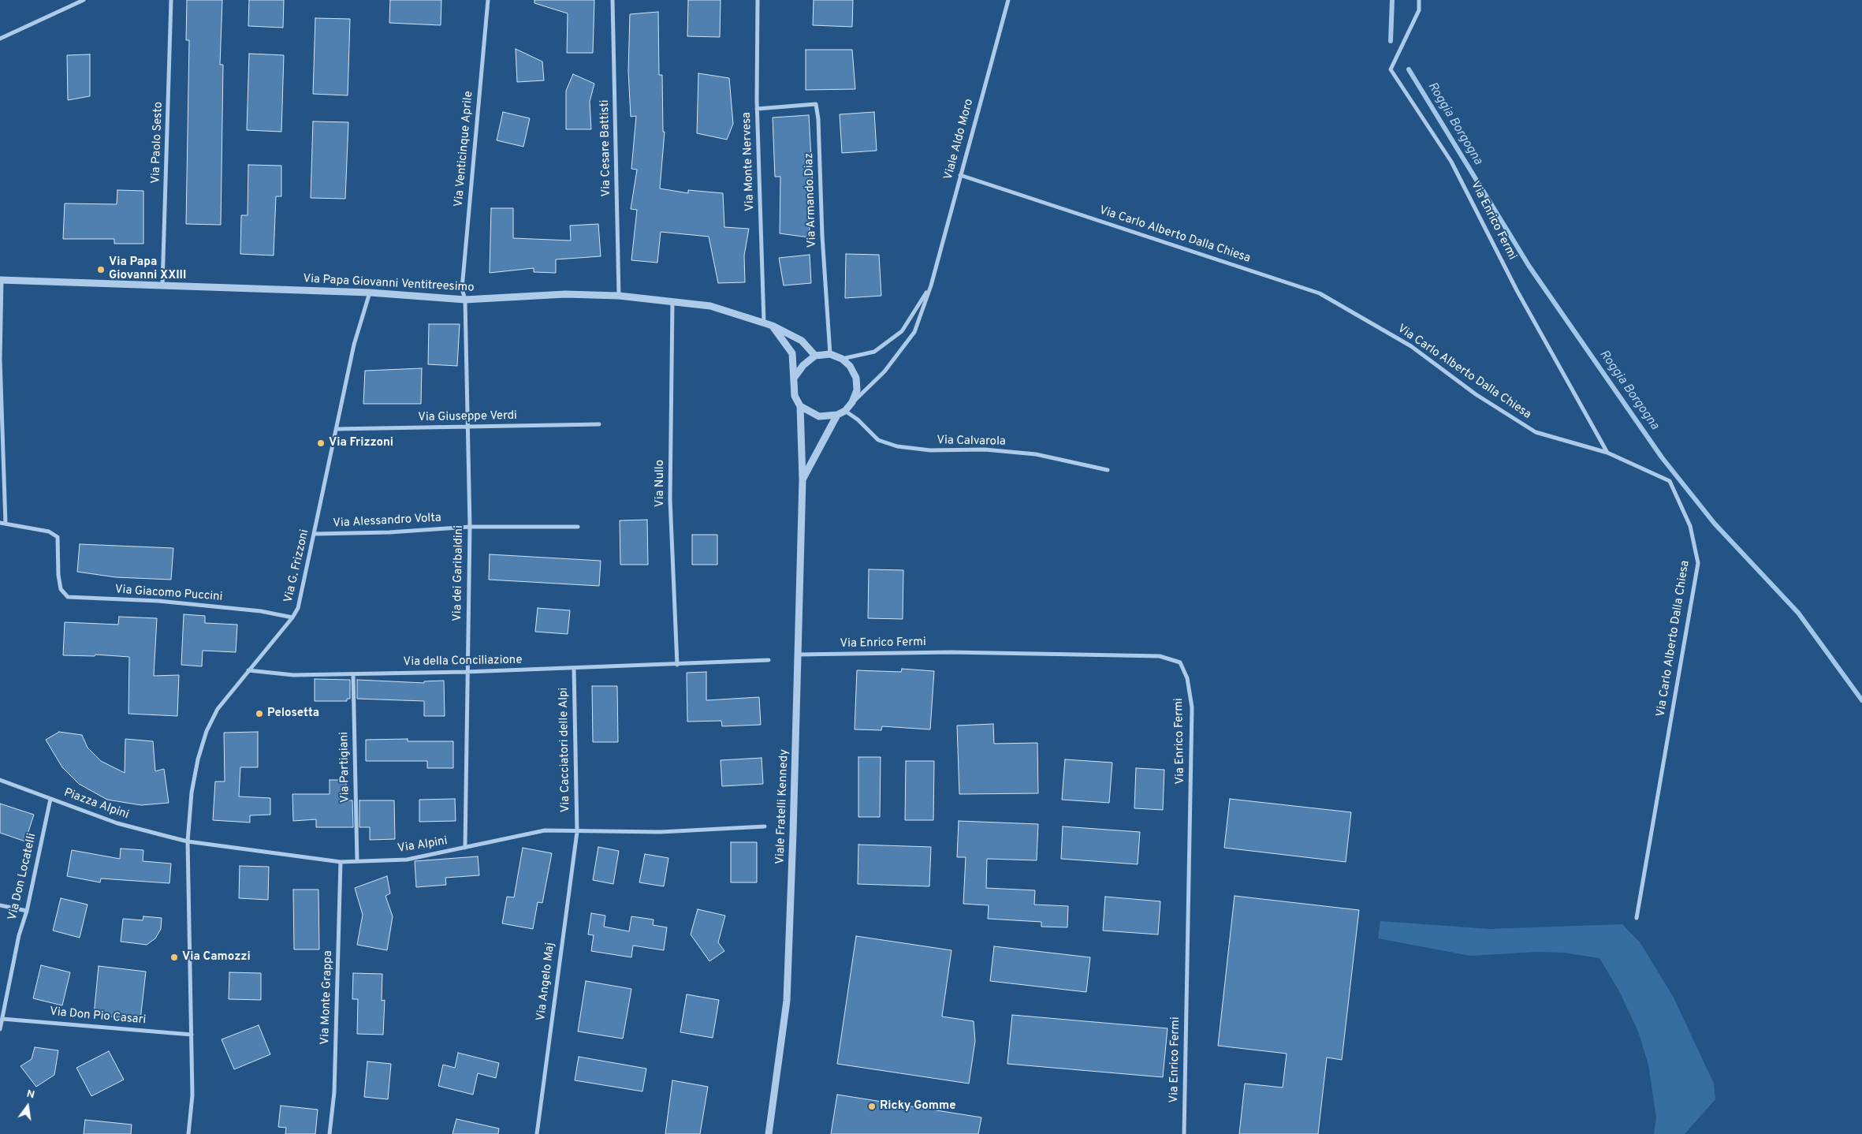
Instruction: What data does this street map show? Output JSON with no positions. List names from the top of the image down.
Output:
{
  "streets": {
    "street": [
      "Viale Aldo Moro",
      "Via Paolo Sesto",
      "Via Cesare Battisti",
      "Via Venticinque Aprile",
      "Via Monte Nervesa",
      "Via Armando Diaz",
      "Via Enrico Fermi",
      "Via Carlo Alberto Dalla Chiesa",
      "Via Papa Giovanni Ventitreesimo",
      "Via Giuseppe Verdi",
      "Via Calvarola",
      "Via Nullo",
      "Via Alessandro Volta",
      "Via G. Frizzoni",
      "Via dei Garibaldini",
      "Via Giacomo Puccini",
      "Via della Conciliazione",
      "Via Cacciatori delle Alpi",
      "Via Partigiani",
      "Piazza Alpini",
      "Viale Fratelli Kennedy",
      "Via Alpini",
      "Via Don Locatelli",
      "Via Angelo Maj",
      "Via Monte Grappa",
      "Via Don Pio Casari"
    ]
  },
  "crossings": [
    ["Viale Aldo Moro", "Via Armando Diaz"],
    ["Viale Aldo Moro", "Via Carlo Alberto Dalla Chiesa"],
    ["Viale Aldo Moro", "Via Papa Giovanni Ventitreesimo"],
    ["Viale Aldo Moro", "Via Calvarola"],
    ["Viale Aldo Moro", "Viale Fratelli Kennedy"],
    ["Via Paolo Sesto", "Via Papa Giovanni Ventitreesimo"],
    ["Via Cesare Battisti", "Via Papa Giovanni Ventitreesimo"],
    ["Via Venticinque Aprile", "Via Papa Giovanni Ventitreesimo"],
    ["Via Venticinque Aprile", "Via dei Garibaldini"],
    ["Via Monte Nervesa", "Via Armando Diaz"],
    ["Via Monte Nervesa", "Via Papa Giovanni Ventitreesimo"],
    ["Via Armando Diaz", "Via Papa Giovanni Ventitreesimo"],
    ["Via Armando Diaz", "Via Calvarola"],
    ["Via Armando Diaz", "Viale Fratelli Kennedy"],
    ["Via Enrico Fermi", "Via Carlo Alberto Dalla Chiesa"],
    ["Via Enrico Fermi", "Viale Fratelli Kennedy"],
    ["Via Papa Giovanni Ventitreesimo", "Via Calvarola"],
    ["Via Papa Giovanni Ventitreesimo", "Via Nullo"],
    ["Via Papa Giovanni Ventitreesimo", "Via G. Frizzoni"],
    ["Via Papa Giovanni Ventitreesimo", "Via dei Garibaldini"],
    ["Via Papa Giovanni Ventitreesimo", "Viale Fratelli Kennedy"],
    ["Via Giuseppe Verdi", "Via G. Frizzoni"],
    ["Via Giuseppe Verdi", "Via dei Garibaldini"],
    ["Via Calvarola", "Viale Fratelli Kennedy"],
    ["Via Nullo", "Via della Conciliazione"],
    ["Via Alessandro Volta", "Via G. Frizzoni"],
    ["Via Alessandro Volta", "Via dei Garibaldini"],
    ["Via G. Frizzoni", "Via Giacomo Puccini"],
    ["Via G. Frizzoni", "Via della Conciliazione"],
    ["Via G. Frizzoni", "Piazza Alpini"],
    ["Via G. Frizzoni", "Via Alpini"],
    ["Via dei Garibaldini", "Via della Conciliazione"],
    ["Via dei Garibaldini", "Via Alpini"],
    ["Via della Conciliazione", "Via Cacciatori delle Alpi"],
    ["Via della Conciliazione", "Via Partigiani"],
    ["Via Cacciatori delle Alpi", "Via Alpini"],
    ["Via Cacciatori delle Alpi", "Via Angelo Maj"],
    ["Via Partigiani", "Via Alpini"],
    ["Piazza Alpini", "Via Alpini"],
    ["Piazza Alpini", "Via Don Locatelli"],
    ["Via Alpini", "Via Angelo Maj"],
    ["Via Alpini", "Via Monte Grappa"],
    ["Via Don Locatelli", "Via Don Pio Casari"]
  ],
  "water": ["Roggia Borgogna"],
  "places": [
    "Via Papa Giovanni XXIII",
    "Via Frizzoni",
    "Pelosetta",
    "Via Camozzi",
    "Ricky Gomme"
  ],
  "north": "top"
}
